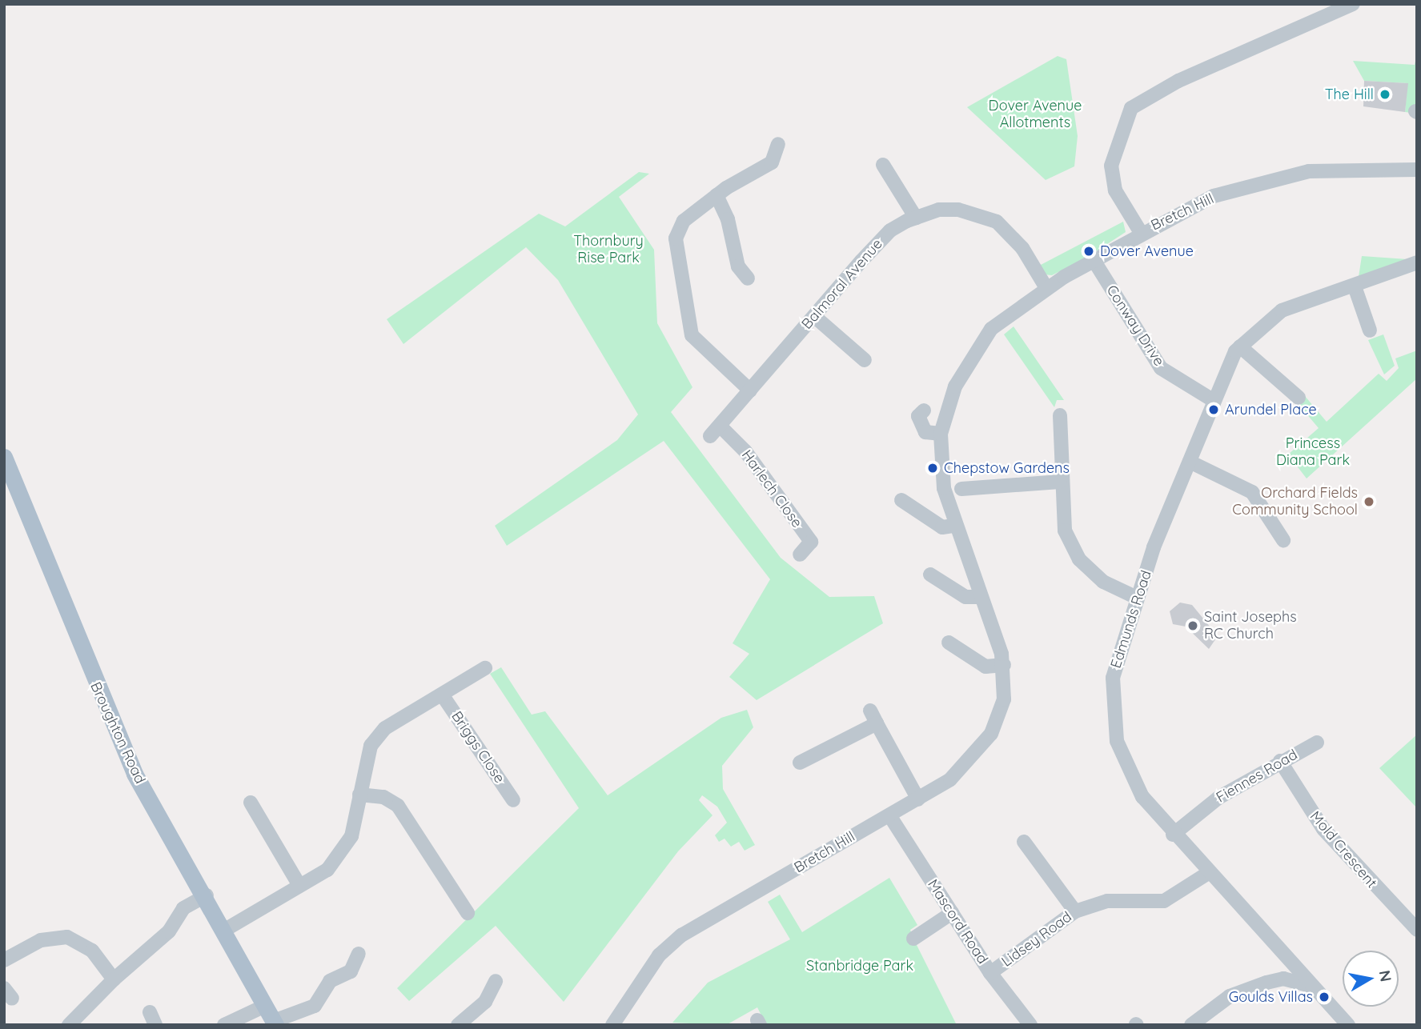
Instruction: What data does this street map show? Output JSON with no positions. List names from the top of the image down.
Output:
{
  "streets": {
    "main road": ["Broughton Road"],
    "street": [
      "Bretch Hill",
      "Balmoral Avenue",
      "Conway Drive",
      "Harlech Close",
      "Edmunds Road",
      "Briggs Close",
      "Fiennes Road",
      "Mold Crescent",
      "Mascord Road",
      "Lidsey Road"
    ]
  },
  "crossings": [
    ["Bretch Hill", "Balmoral Avenue"],
    ["Bretch Hill", "Conway Drive"],
    ["Bretch Hill", "Mascord Road"],
    ["Balmoral Avenue", "Harlech Close"],
    ["Conway Drive", "Edmunds Road"],
    ["Edmunds Road", "Fiennes Road"],
    ["Edmunds Road", "Lidsey Road"],
    ["Fiennes Road", "Mold Crescent"],
    ["Mascord Road", "Lidsey Road"]
  ],
  "parks": [
    "Dover Avenue Allotments",
    "Thornbury Rise Park",
    "Princess Diana Park",
    "Stanbridge Park"
  ],
  "places": [
    "The Hill",
    "Dover Avenue",
    "Arundel Place",
    "Chepstow Gardens",
    "Orchard Fields Community School",
    "Saint Josephs RC Church",
    "Goulds Villas"
  ],
  "north": "right"
}
